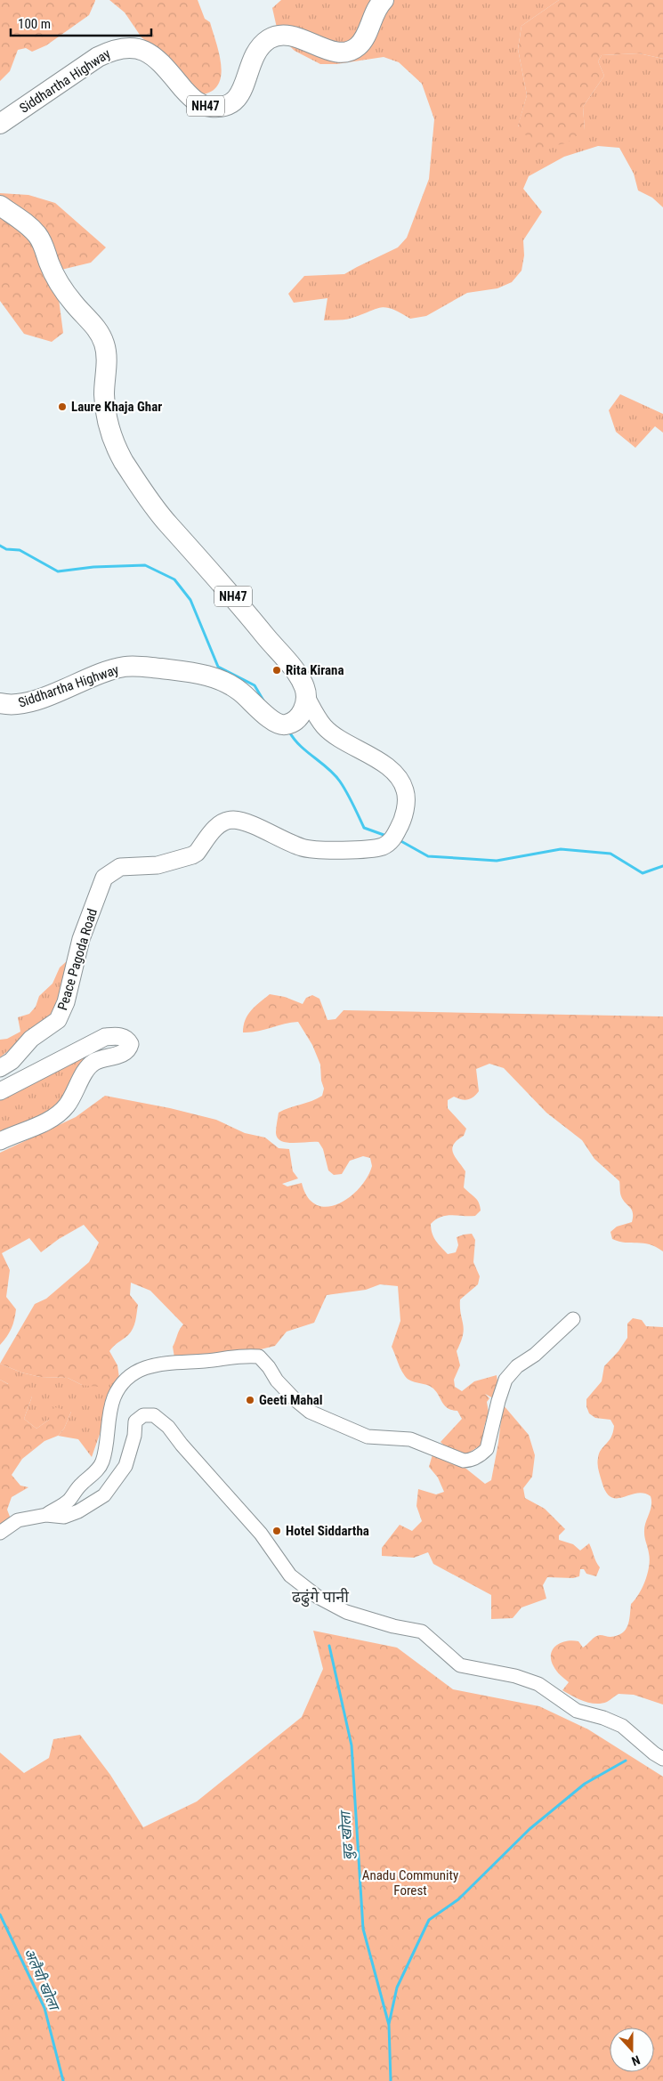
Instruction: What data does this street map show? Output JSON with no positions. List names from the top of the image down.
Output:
{
  "streets": {
    "highway": ["Siddhartha Highway", "NH47"],
    "main road": ["Peace Pagoda Road"]
  },
  "crossings": [
    ["Siddhartha Highway", "NH47"],
    ["Siddhartha Highway", "Peace Pagoda Road"],
    ["NH47", "Peace Pagoda Road"]
  ],
  "districts": ["ढढुंगे पानी"],
  "water": ["बुढ खोला", "अलैची खोला"],
  "parks": ["Anadu Community Forest"],
  "places": [
    "Laure Khaja Ghar",
    "Rita Kirana",
    "Geeti Mahal",
    "Hotel Siddartha"
  ],
  "scale_bar": "100 m",
  "north": "bottom"
}
